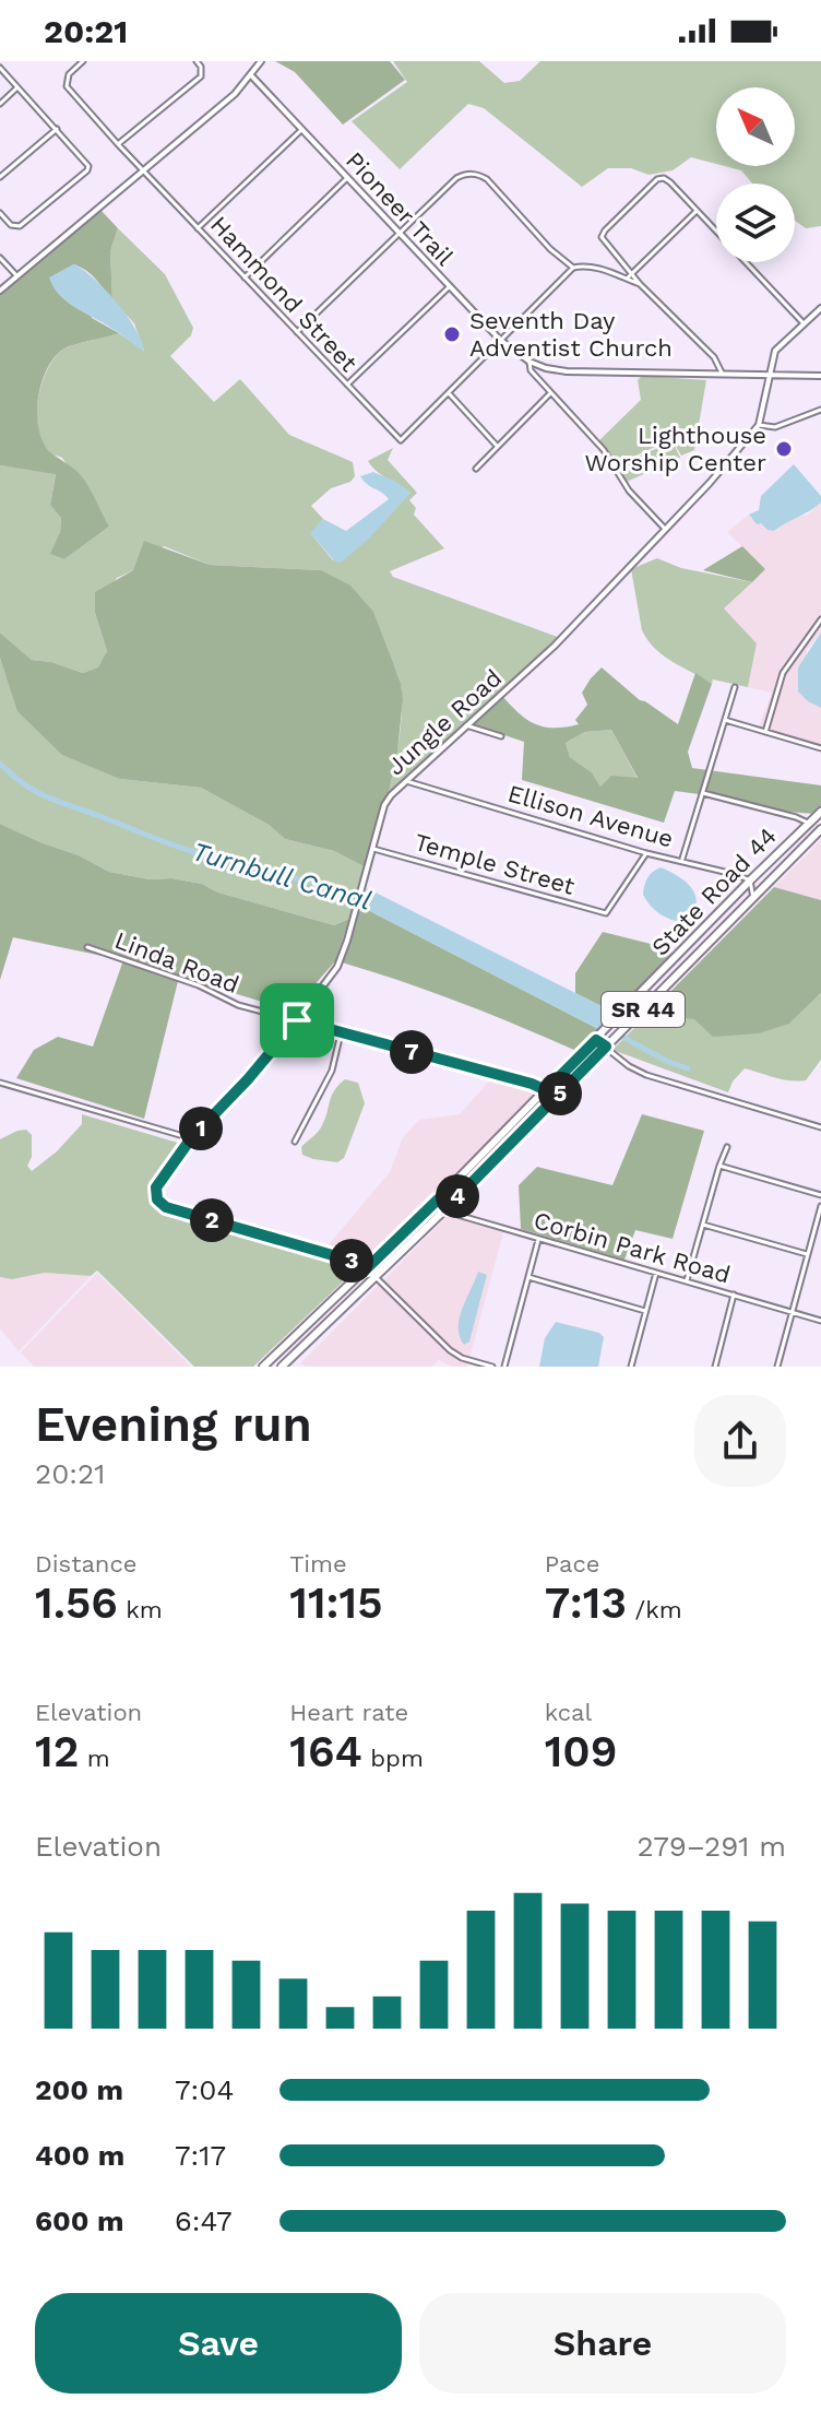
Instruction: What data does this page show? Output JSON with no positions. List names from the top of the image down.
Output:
{
  "streets": {
    "main road": ["State Road 44", "SR 44"],
    "street": [
      "Pioneer Trail",
      "Hammond Street",
      "Jungle Road",
      "Ellison Avenue",
      "Temple Street",
      "Linda Road",
      "Corbin Park Road"
    ]
  },
  "crossings": [
    ["Pioneer Trail", "Jungle Road"],
    ["Jungle Road", "Ellison Avenue"],
    ["Jungle Road", "Temple Street"],
    ["Jungle Road", "State Road 44"],
    ["Jungle Road", "Linda Road"],
    ["Ellison Avenue", "Temple Street"],
    ["Ellison Avenue", "State Road 44"],
    ["State Road 44", "Linda Road"],
    ["State Road 44", "Corbin Park Road"]
  ],
  "water": ["Turnbull Canal"],
  "places": ["Seventh Day Adventist Church", "Lighthouse Worship Center"],
  "north": "top left",
  "page": {
    "status": "20:21",
    "pins": [
      "7",
      "5",
      "1",
      "4",
      "2",
      "3"
    ],
    "heading": ["Evening run", "20:21"],
    "stats": [
      ["Distance", "1.56 km"],
      ["Time", "11:15"],
      ["Pace", "7:13 /km"],
      ["Elevation", "12 m"],
      ["Heart rate", "164 bpm"],
      ["kcal", "109"]
    ],
    "chart": ["Elevation", "279–291 m"],
    "list": [
      {
        "name": "200 m",
        "note": "7:04"
      },
      {
        "name": "400 m",
        "note": "7:17"
      },
      {
        "name": "600 m",
        "note": "6:47"
      }
    ],
    "buttons": ["Save", "Share"]
  }
}
